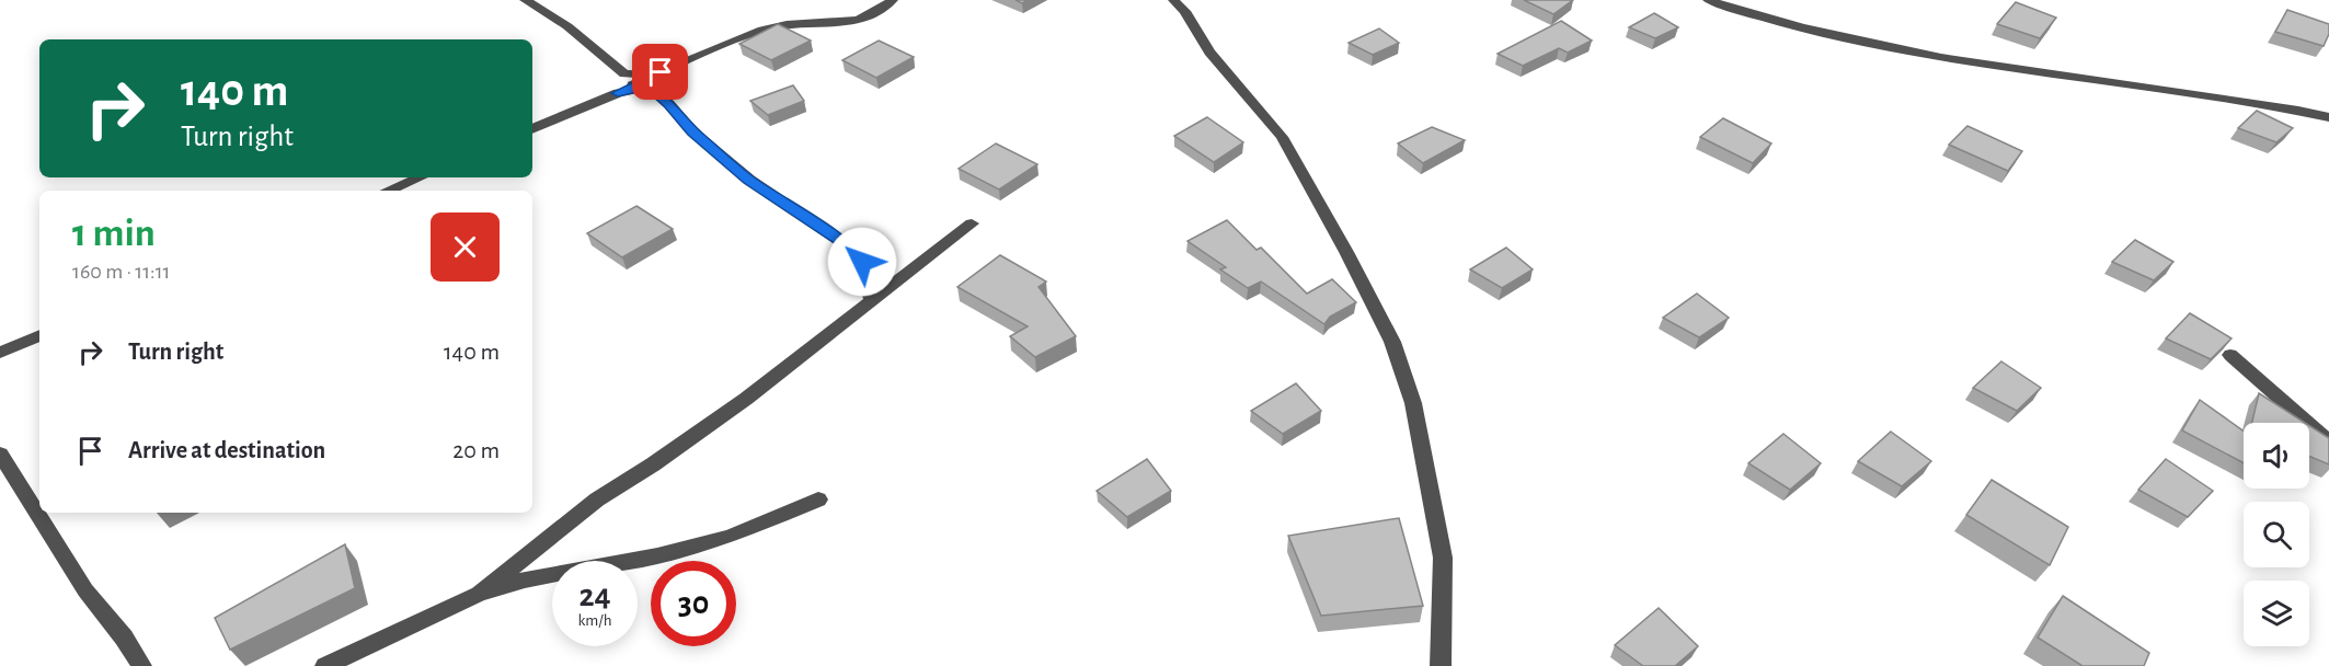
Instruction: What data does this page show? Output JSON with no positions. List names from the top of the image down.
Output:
{
  "page": {
    "turn": ["140 m", "Turn right"],
    "heading": ["1 min", "160 m · 11:11"],
    "list": [
      {
        "name": "Turn right",
        "value": "140 m"
      },
      {
        "name": "Arrive at destination",
        "value": "20 m"
      }
    ],
    "speed": "24 km/h",
    "limit": "30"
  }
}
